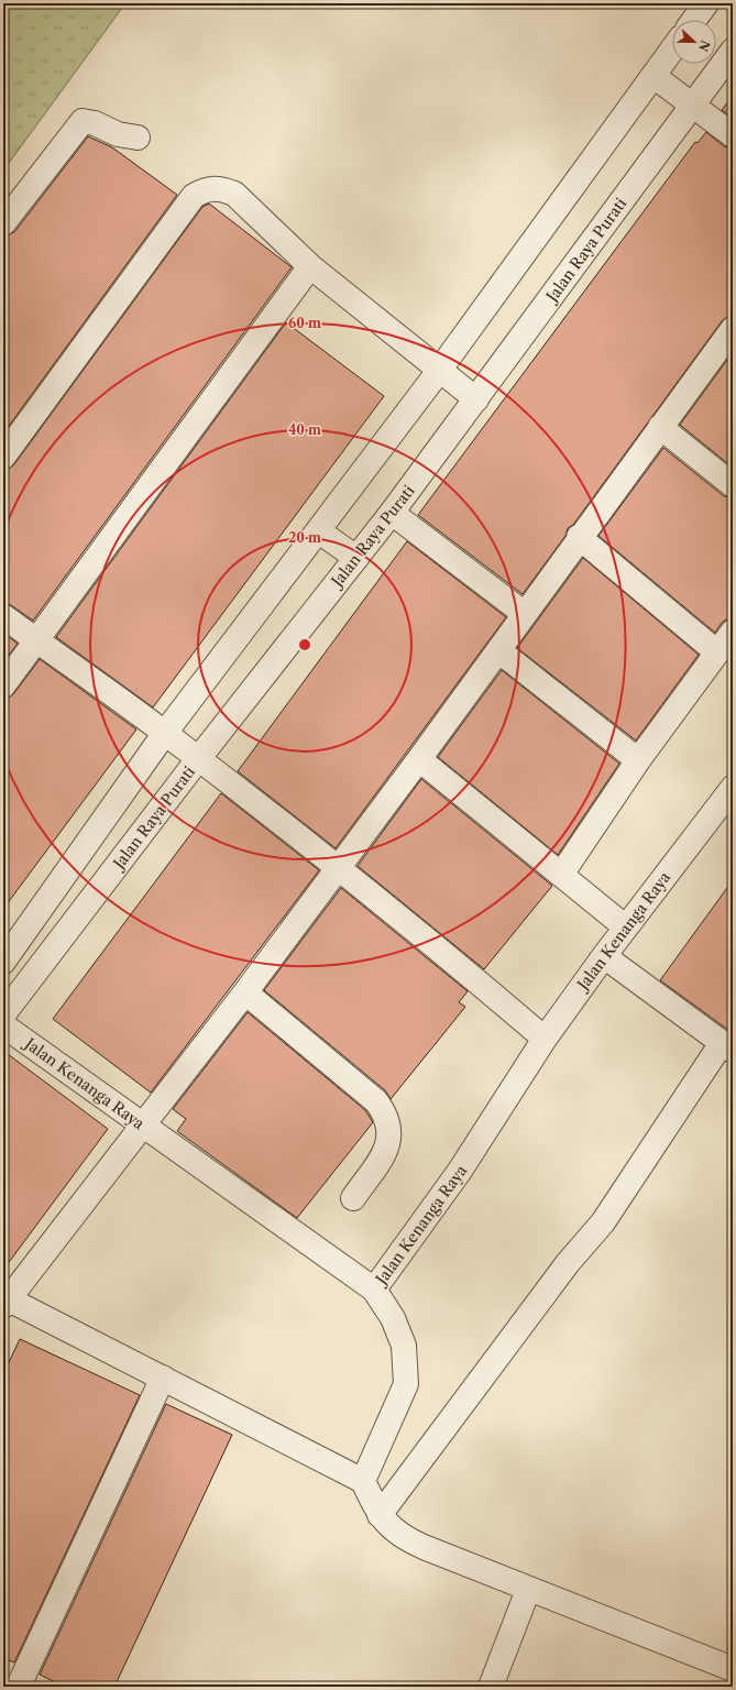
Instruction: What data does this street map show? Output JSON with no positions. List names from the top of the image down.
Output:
{
  "streets": {
    "street": ["Jalan Raya Purati", "Jalan Kenanga Raya"]
  },
  "north": "right",
  "rings": ["60 m", "40 m", "20 m"]
}
